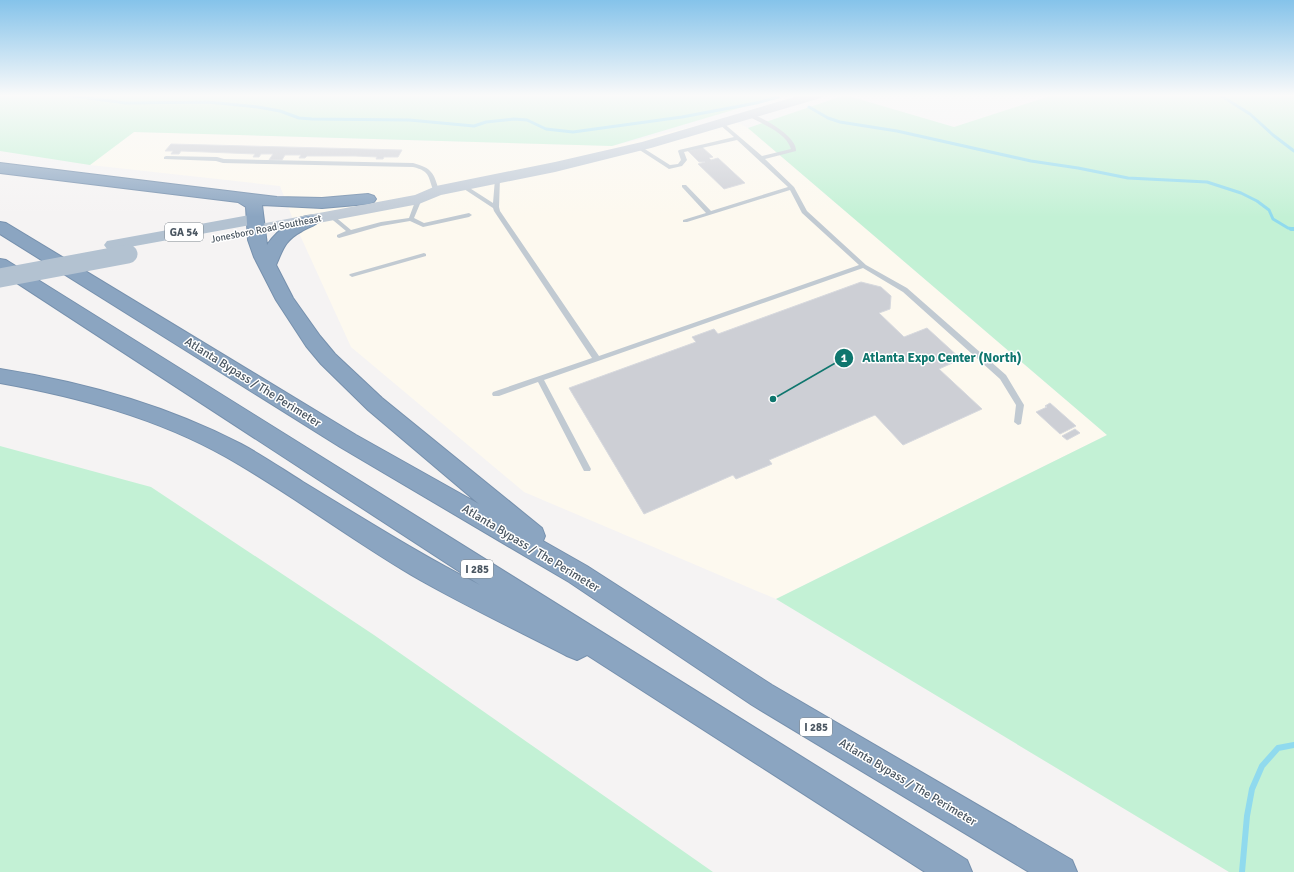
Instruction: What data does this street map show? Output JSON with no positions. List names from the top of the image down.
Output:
{
  "streets": {
    "highway": ["Atlanta Bypass / The Perimeter", "I 285"],
    "main road": ["Jonesboro Road Southeast", "GA 54"]
  },
  "crossings": [
    ["Jonesboro Road Southeast", "I 285"]
  ],
  "places": ["Atlanta Expo Center (North)"]
}
